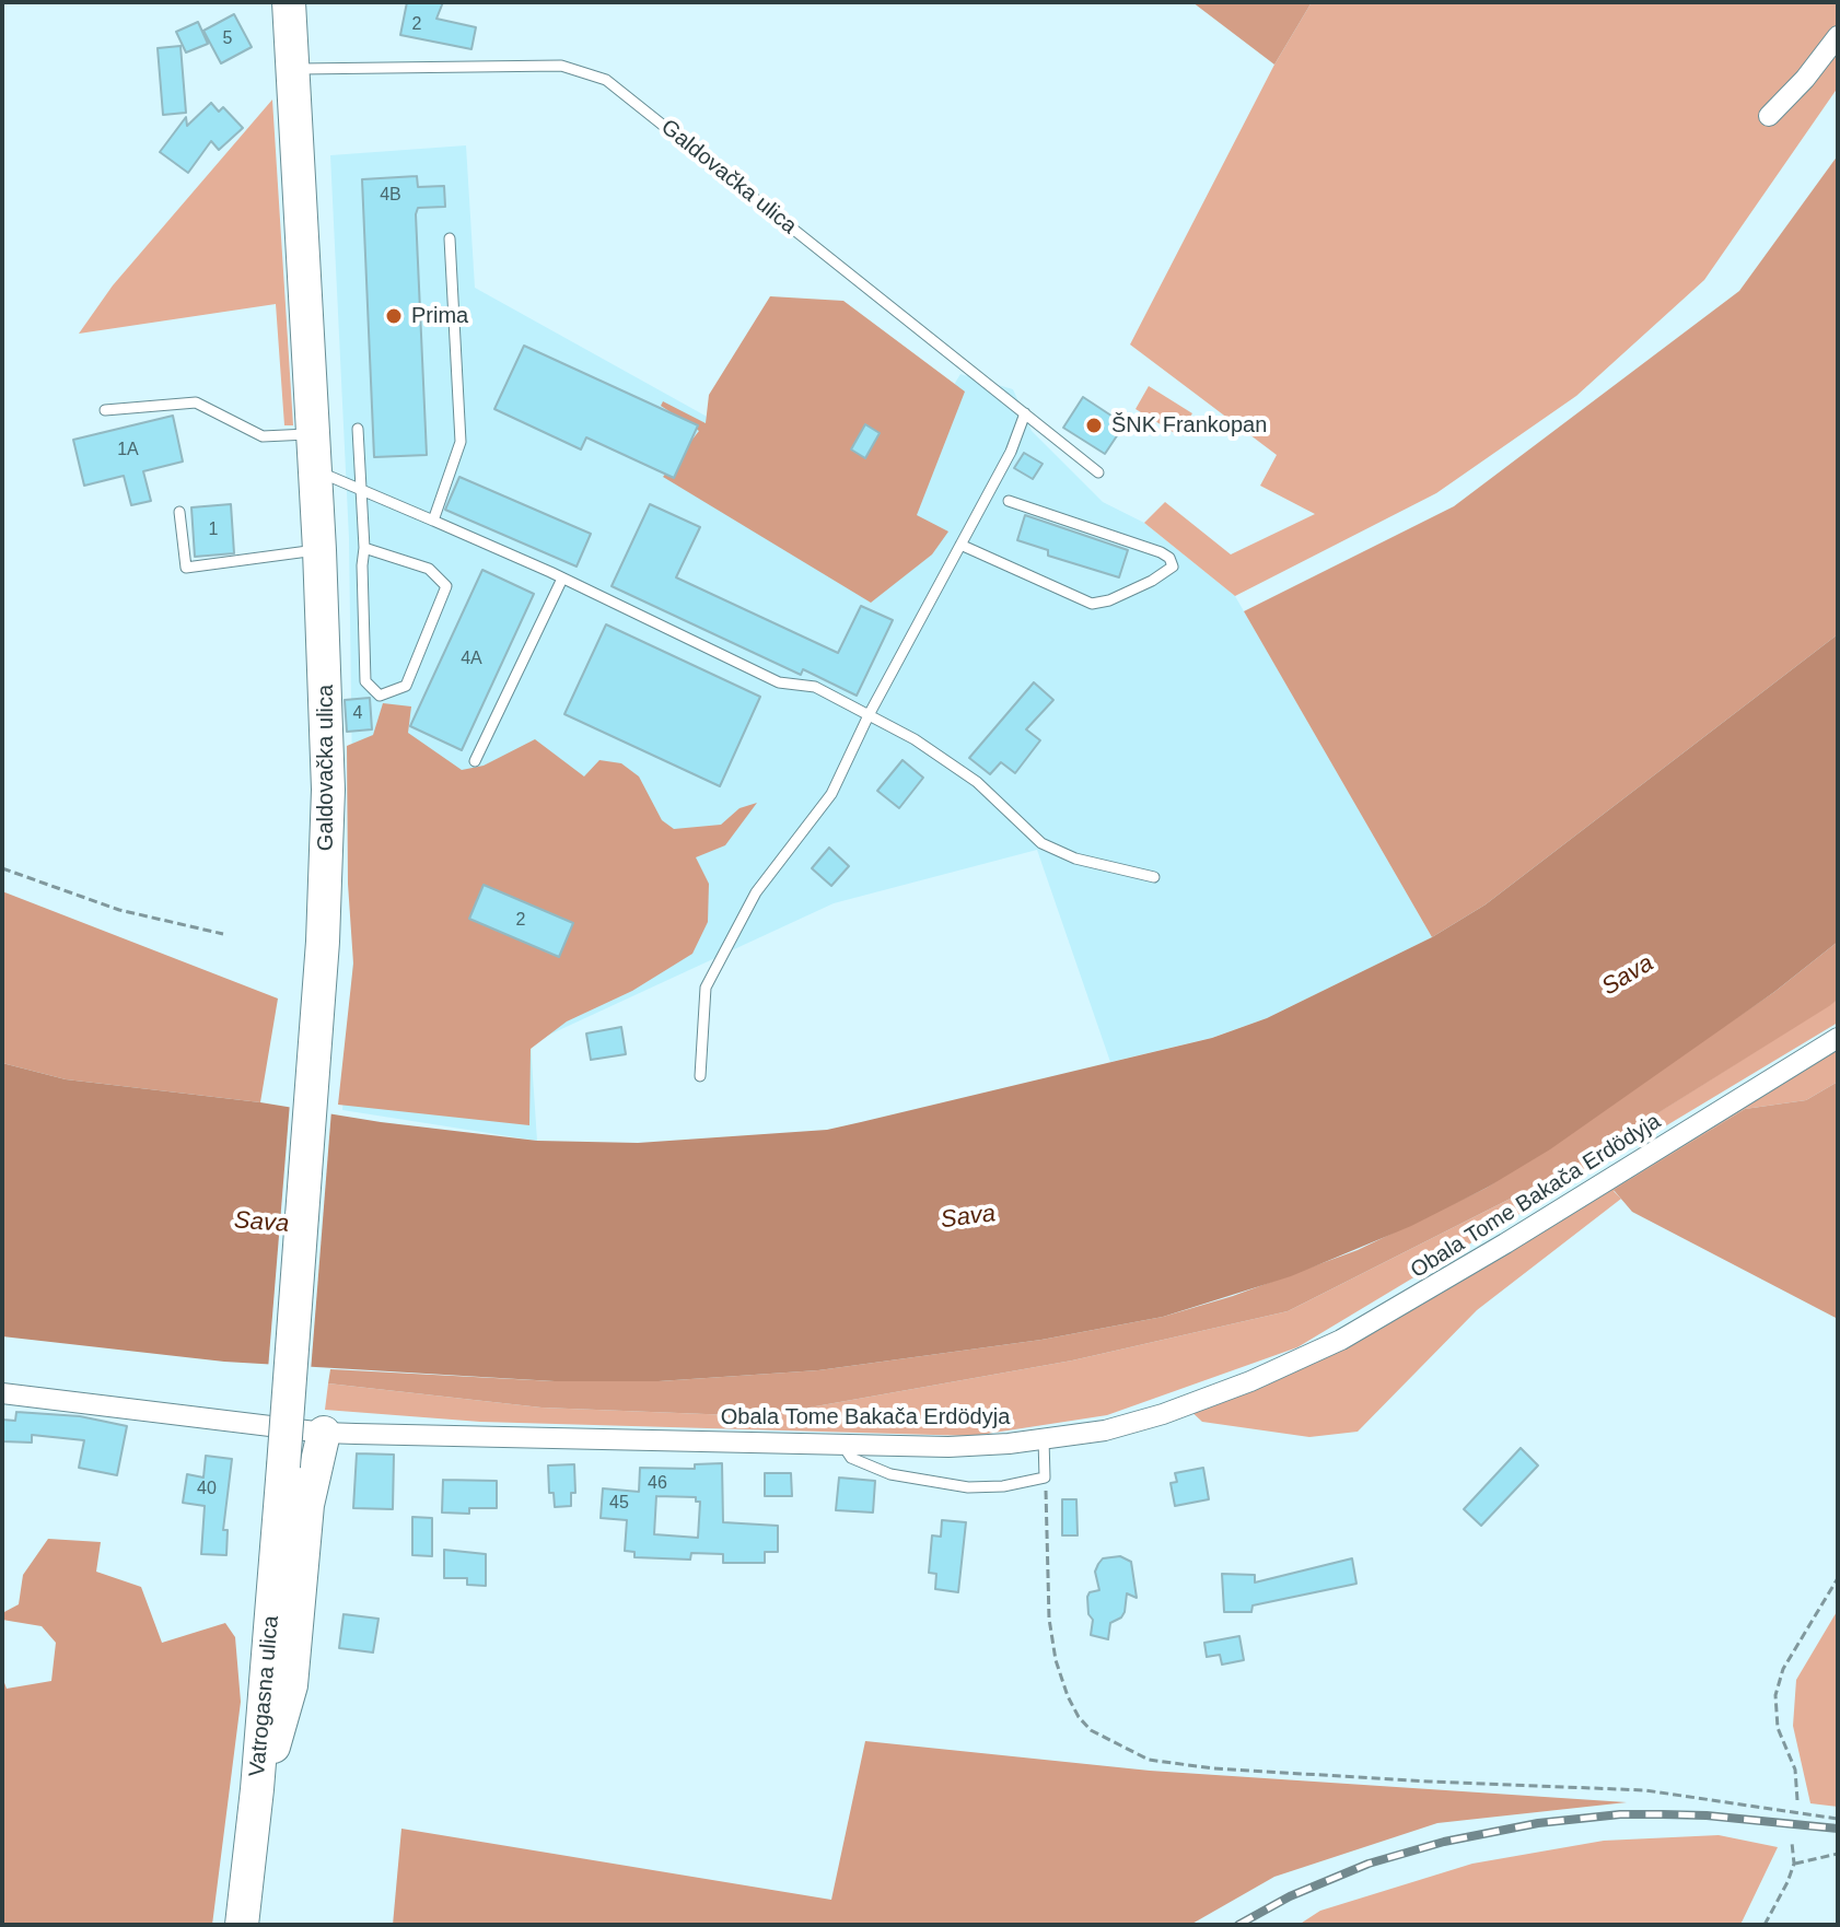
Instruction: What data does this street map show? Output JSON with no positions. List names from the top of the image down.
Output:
{
  "streets": {
    "main road": ["Galdovačka ulica", "Vatrogasna ulica"],
    "street": ["Obala Tome Bakača Erdödyja"]
  },
  "crossings": [
    ["Galdovačka ulica", "Vatrogasna ulica"]
  ],
  "water": ["Sava"],
  "places": ["Prima", "ŠNK Frankopan"],
  "house_numbers": [
    "2",
    "5",
    "4B",
    "1A",
    "1",
    "4A",
    "4",
    "2",
    "46",
    "40",
    "45"
  ]
}
